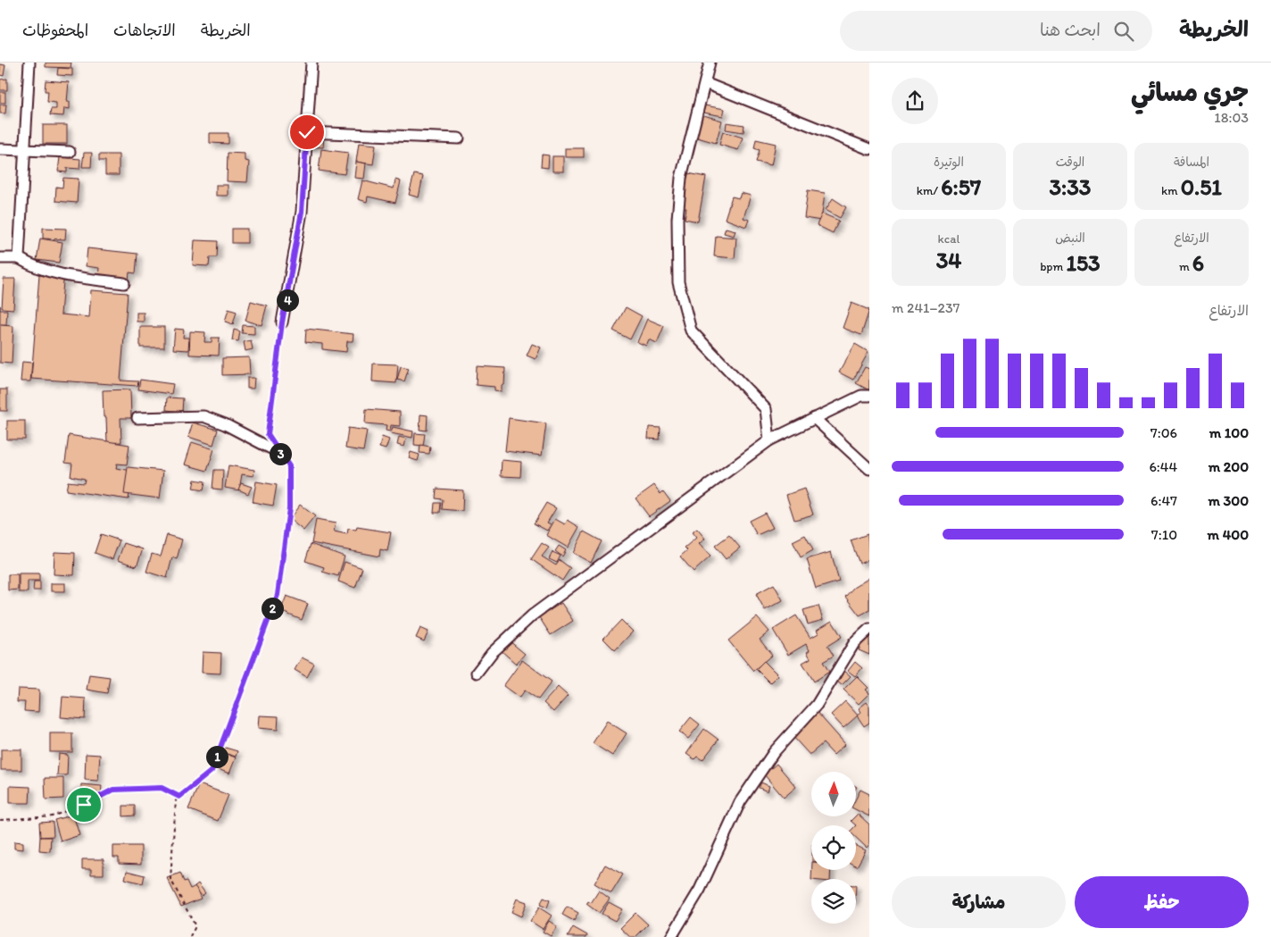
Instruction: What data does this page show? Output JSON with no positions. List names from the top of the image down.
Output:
{
  "north": "top",
  "page": {
    "header": "الخريطة",
    "search": "ابحث هنا",
    "nav": ["الخريطة", "الاتجاهات", "المحفوظات"],
    "heading": ["جري مسائي", "18:03"],
    "stats": [
      ["المسافة", "0.51 km"],
      ["الوقت", "3:33"],
      ["الوتيرة", "6:57 /km"],
      ["الارتفاع", "6 m"],
      ["النبض", "153 bpm"],
      ["kcal", "34"]
    ],
    "pins": [
      "4",
      "3",
      "2",
      "1"
    ],
    "chart": ["الارتفاع", "237–241 m"],
    "list": [
      {
        "name": "100 m",
        "note": "7:06"
      },
      {
        "name": "200 m",
        "note": "6:44"
      },
      {
        "name": "300 m",
        "note": "6:47"
      },
      {
        "name": "400 m",
        "note": "7:10"
      }
    ],
    "buttons": ["حفظ", "مشاركة"]
  }
}
